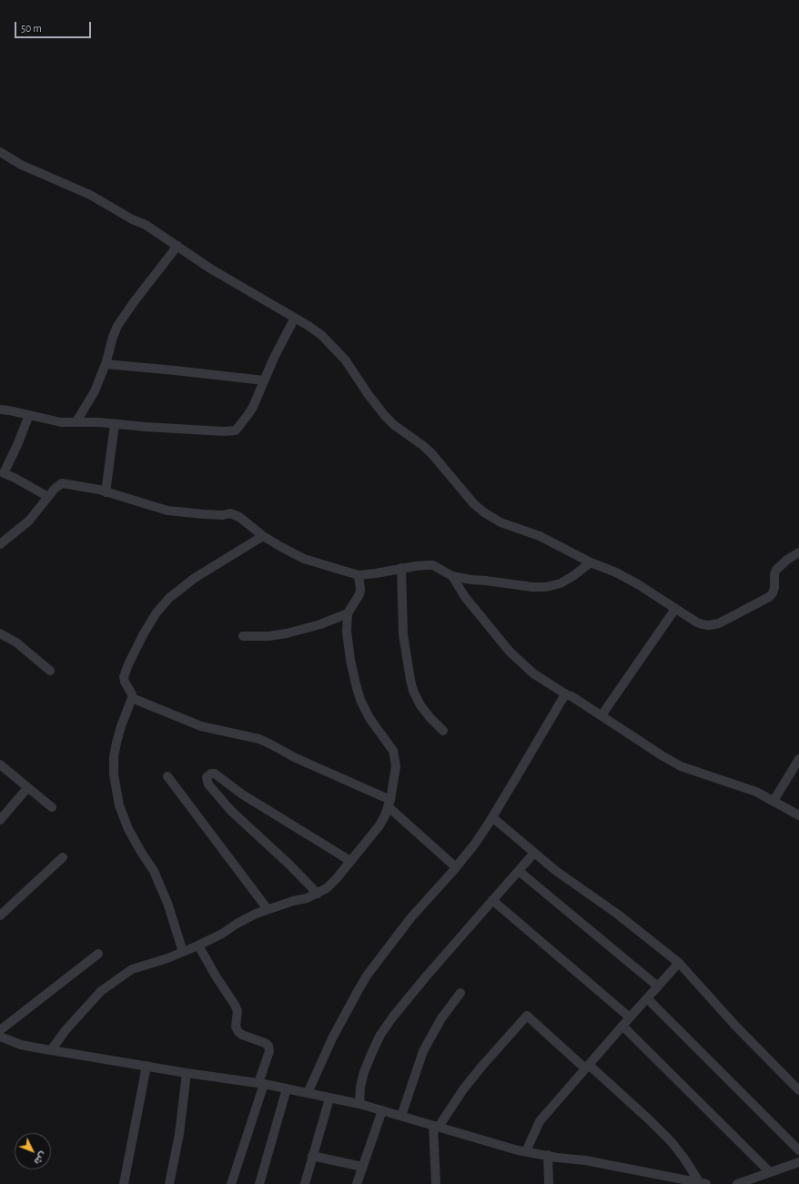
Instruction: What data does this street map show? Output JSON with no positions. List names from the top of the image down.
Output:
{
  "scale_bar": "50 m",
  "north": "bottom right"
}
